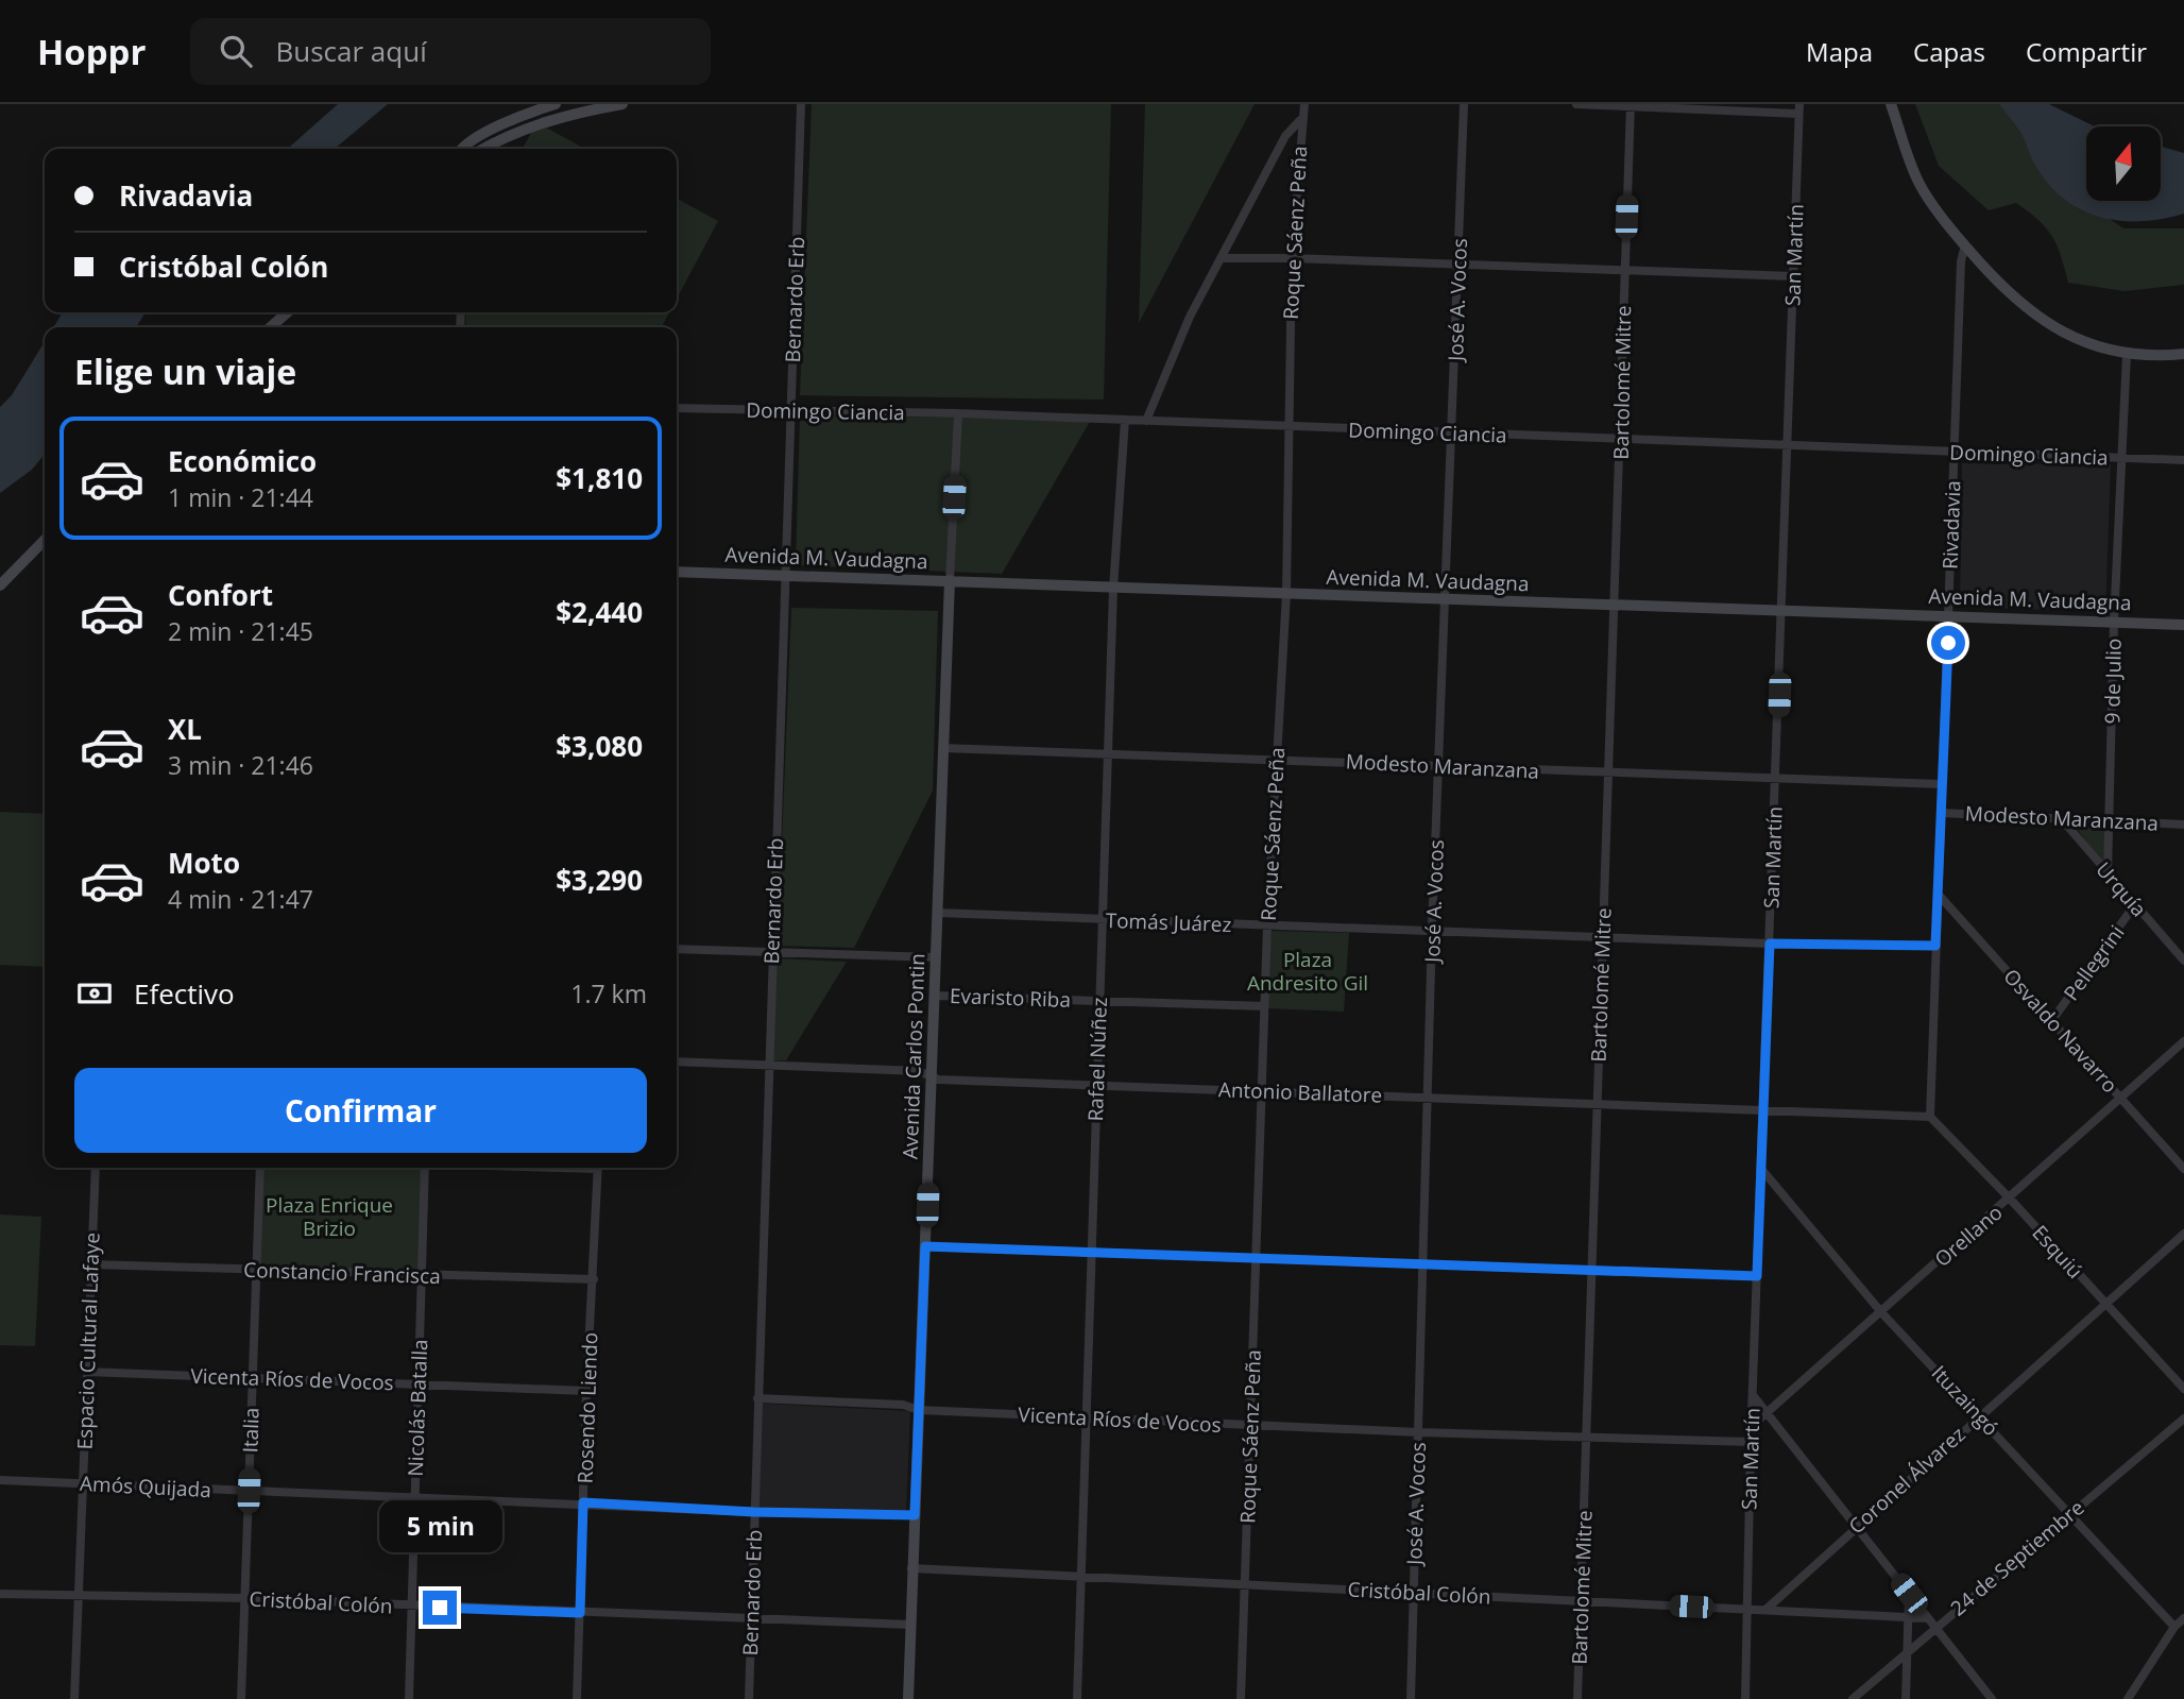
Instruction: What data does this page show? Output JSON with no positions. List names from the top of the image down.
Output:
{
  "streets": {
    "main road": ["Avenida M. Vaudagna", "Avenida Carlos Pontin"],
    "street": [
      "Roque Sáenz Peña",
      "San Martín",
      "Bernardo Erb",
      "José A. Vocos",
      "Bartolomé Mitre",
      "Domingo Ciancia",
      "Rivadavia",
      "9 de Julio",
      "Modesto Maranzana",
      "Urquía",
      "Tomás Juárez",
      "Pellegrini",
      "Evaristo Riba",
      "Osvaldo Navarro",
      "Rafael Núñez",
      "Antonio Ballatore",
      "Orellano",
      "Esquiú",
      "Constancio Francisca",
      "Espacio Cultural Lafaye",
      "Vicenta Ríos de Vocos",
      "Ituzaingó",
      "Nicolás Batalla",
      "Rosendo Liendo",
      "Italia",
      "Coronel Álvarez",
      "Amós Quijada",
      "24 de Septiembre",
      "Cristóbal Colón"
    ]
  },
  "crossings": [
    ["Roque Sáenz Peña", "Domingo Ciancia"],
    ["Roque Sáenz Peña", "Avenida M. Vaudagna"],
    ["Roque Sáenz Peña", "Modesto Maranzana"],
    ["Roque Sáenz Peña", "Tomás Juárez"],
    ["Roque Sáenz Peña", "Evaristo Riba"],
    ["Roque Sáenz Peña", "Antonio Ballatore"],
    ["Roque Sáenz Peña", "Vicenta Ríos de Vocos"],
    ["Roque Sáenz Peña", "Cristóbal Colón"],
    ["San Martín", "Domingo Ciancia"],
    ["San Martín", "Avenida M. Vaudagna"],
    ["San Martín", "Modesto Maranzana"],
    ["San Martín", "Tomás Juárez"],
    ["San Martín", "Antonio Ballatore"],
    ["San Martín", "Orellano"],
    ["San Martín", "Vicenta Ríos de Vocos"],
    ["San Martín", "Ituzaingó"],
    ["San Martín", "Cristóbal Colón"],
    ["Bernardo Erb", "Domingo Ciancia"],
    ["Bernardo Erb", "Avenida M. Vaudagna"],
    ["Bernardo Erb", "Antonio Ballatore"],
    ["Bernardo Erb", "Vicenta Ríos de Vocos"],
    ["Bernardo Erb", "Amós Quijada"],
    ["Bernardo Erb", "Cristóbal Colón"],
    ["José A. Vocos", "Domingo Ciancia"],
    ["José A. Vocos", "Avenida M. Vaudagna"],
    ["José A. Vocos", "Modesto Maranzana"],
    ["José A. Vocos", "Tomás Juárez"],
    ["José A. Vocos", "Antonio Ballatore"],
    ["José A. Vocos", "Vicenta Ríos de Vocos"],
    ["José A. Vocos", "Cristóbal Colón"],
    ["Bartolomé Mitre", "Domingo Ciancia"],
    ["Bartolomé Mitre", "Avenida M. Vaudagna"],
    ["Bartolomé Mitre", "Modesto Maranzana"],
    ["Bartolomé Mitre", "Tomás Juárez"],
    ["Bartolomé Mitre", "Antonio Ballatore"],
    ["Bartolomé Mitre", "Vicenta Ríos de Vocos"],
    ["Bartolomé Mitre", "Cristóbal Colón"],
    ["Domingo Ciancia", "Rivadavia"],
    ["Domingo Ciancia", "9 de Julio"],
    ["Domingo Ciancia", "Avenida Carlos Pontin"],
    ["Domingo Ciancia", "Rafael Núñez"],
    ["Rivadavia", "Avenida M. Vaudagna"],
    ["Rivadavia", "Modesto Maranzana"],
    ["Rivadavia", "Tomás Juárez"],
    ["Rivadavia", "Osvaldo Navarro"],
    ["Rivadavia", "Antonio Ballatore"],
    ["Rivadavia", "Esquiú"],
    ["Avenida M. Vaudagna", "9 de Julio"],
    ["Avenida M. Vaudagna", "Avenida Carlos Pontin"],
    ["Avenida M. Vaudagna", "Rafael Núñez"],
    ["9 de Julio", "Modesto Maranzana"],
    ["9 de Julio", "Urquía"],
    ["Modesto Maranzana", "Urquía"],
    ["Modesto Maranzana", "Avenida Carlos Pontin"],
    ["Modesto Maranzana", "Rafael Núñez"],
    ["Urquía", "Pellegrini"],
    ["Tomás Juárez", "Avenida Carlos Pontin"],
    ["Tomás Juárez", "Rafael Núñez"],
    ["Pellegrini", "Osvaldo Navarro"],
    ["Evaristo Riba", "Avenida Carlos Pontin"],
    ["Evaristo Riba", "Rafael Núñez"],
    ["Osvaldo Navarro", "Orellano"],
    ["Avenida Carlos Pontin", "Antonio Ballatore"],
    ["Avenida Carlos Pontin", "Vicenta Ríos de Vocos"],
    ["Avenida Carlos Pontin", "Amós Quijada"],
    ["Avenida Carlos Pontin", "Cristóbal Colón"],
    ["Rafael Núñez", "Antonio Ballatore"],
    ["Rafael Núñez", "Vicenta Ríos de Vocos"],
    ["Rafael Núñez", "Cristóbal Colón"],
    ["Antonio Ballatore", "Esquiú"],
    ["Orellano", "Esquiú"],
    ["Orellano", "Ituzaingó"],
    ["Esquiú", "Coronel Álvarez"],
    ["Constancio Francisca", "Espacio Cultural Lafaye"],
    ["Constancio Francisca", "Nicolás Batalla"],
    ["Constancio Francisca", "Rosendo Liendo"],
    ["Constancio Francisca", "Italia"],
    ["Espacio Cultural Lafaye", "Vicenta Ríos de Vocos"],
    ["Espacio Cultural Lafaye", "Amós Quijada"],
    ["Espacio Cultural Lafaye", "Cristóbal Colón"],
    ["Vicenta Ríos de Vocos", "Nicolás Batalla"],
    ["Vicenta Ríos de Vocos", "Rosendo Liendo"],
    ["Vicenta Ríos de Vocos", "Italia"],
    ["Ituzaingó", "Coronel Álvarez"],
    ["Ituzaingó", "24 de Septiembre"],
    ["Nicolás Batalla", "Amós Quijada"],
    ["Nicolás Batalla", "Cristóbal Colón"],
    ["Rosendo Liendo", "Amós Quijada"],
    ["Rosendo Liendo", "Cristóbal Colón"],
    ["Italia", "Amós Quijada"],
    ["Italia", "Cristóbal Colón"],
    ["Coronel Álvarez", "Cristóbal Colón"]
  ],
  "parks": ["Plaza Andresito Gil", "Plaza Enrique Brizio"],
  "north": "top",
  "page": {
    "header": "Hoppr",
    "search": "Buscar aquí",
    "nav": ["Mapa", "Capas", "Compartir"],
    "banner": ["Rivadavia", "Cristóbal Colón"],
    "heading": "Elige un viaje",
    "list": [
      {
        "name": "Económico",
        "note": "1 min · 21:44",
        "value": "$1,810"
      },
      {
        "name": "Confort",
        "note": "2 min · 21:45",
        "value": "$2,440"
      },
      {
        "name": "XL",
        "note": "3 min · 21:46",
        "value": "$3,080"
      },
      {
        "name": "Moto",
        "note": "4 min · 21:47",
        "value": "$3,290"
      }
    ],
    "pay": ["Efectivo", "1.7 km"],
    "buttons": "Confirmar",
    "bubble": "5 min"
  }
}
